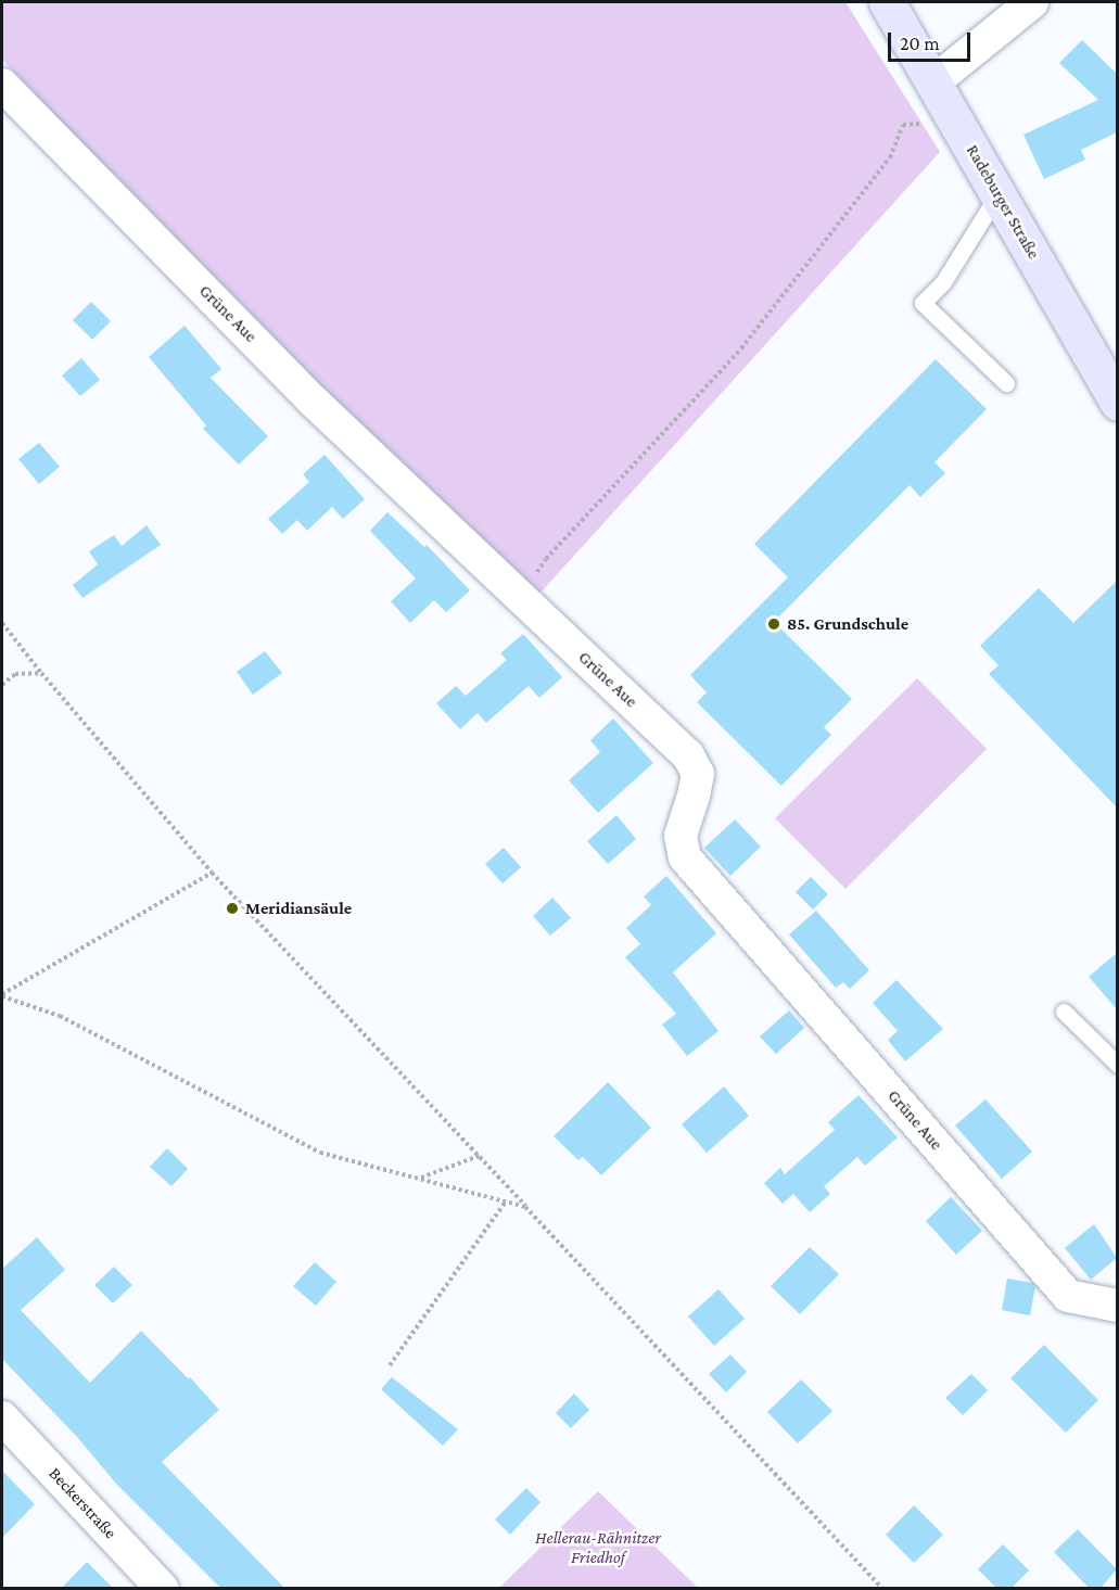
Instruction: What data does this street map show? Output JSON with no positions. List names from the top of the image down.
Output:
{
  "streets": {
    "main road": ["Radeburger Straße"],
    "street": ["Grüne Aue", "Beckerstraße"]
  },
  "parks": ["Hellerau-Rähnitzer Friedhof"],
  "places": ["85. Grundschule", "Meridiansäule"],
  "scale_bar": "20 m"
}
